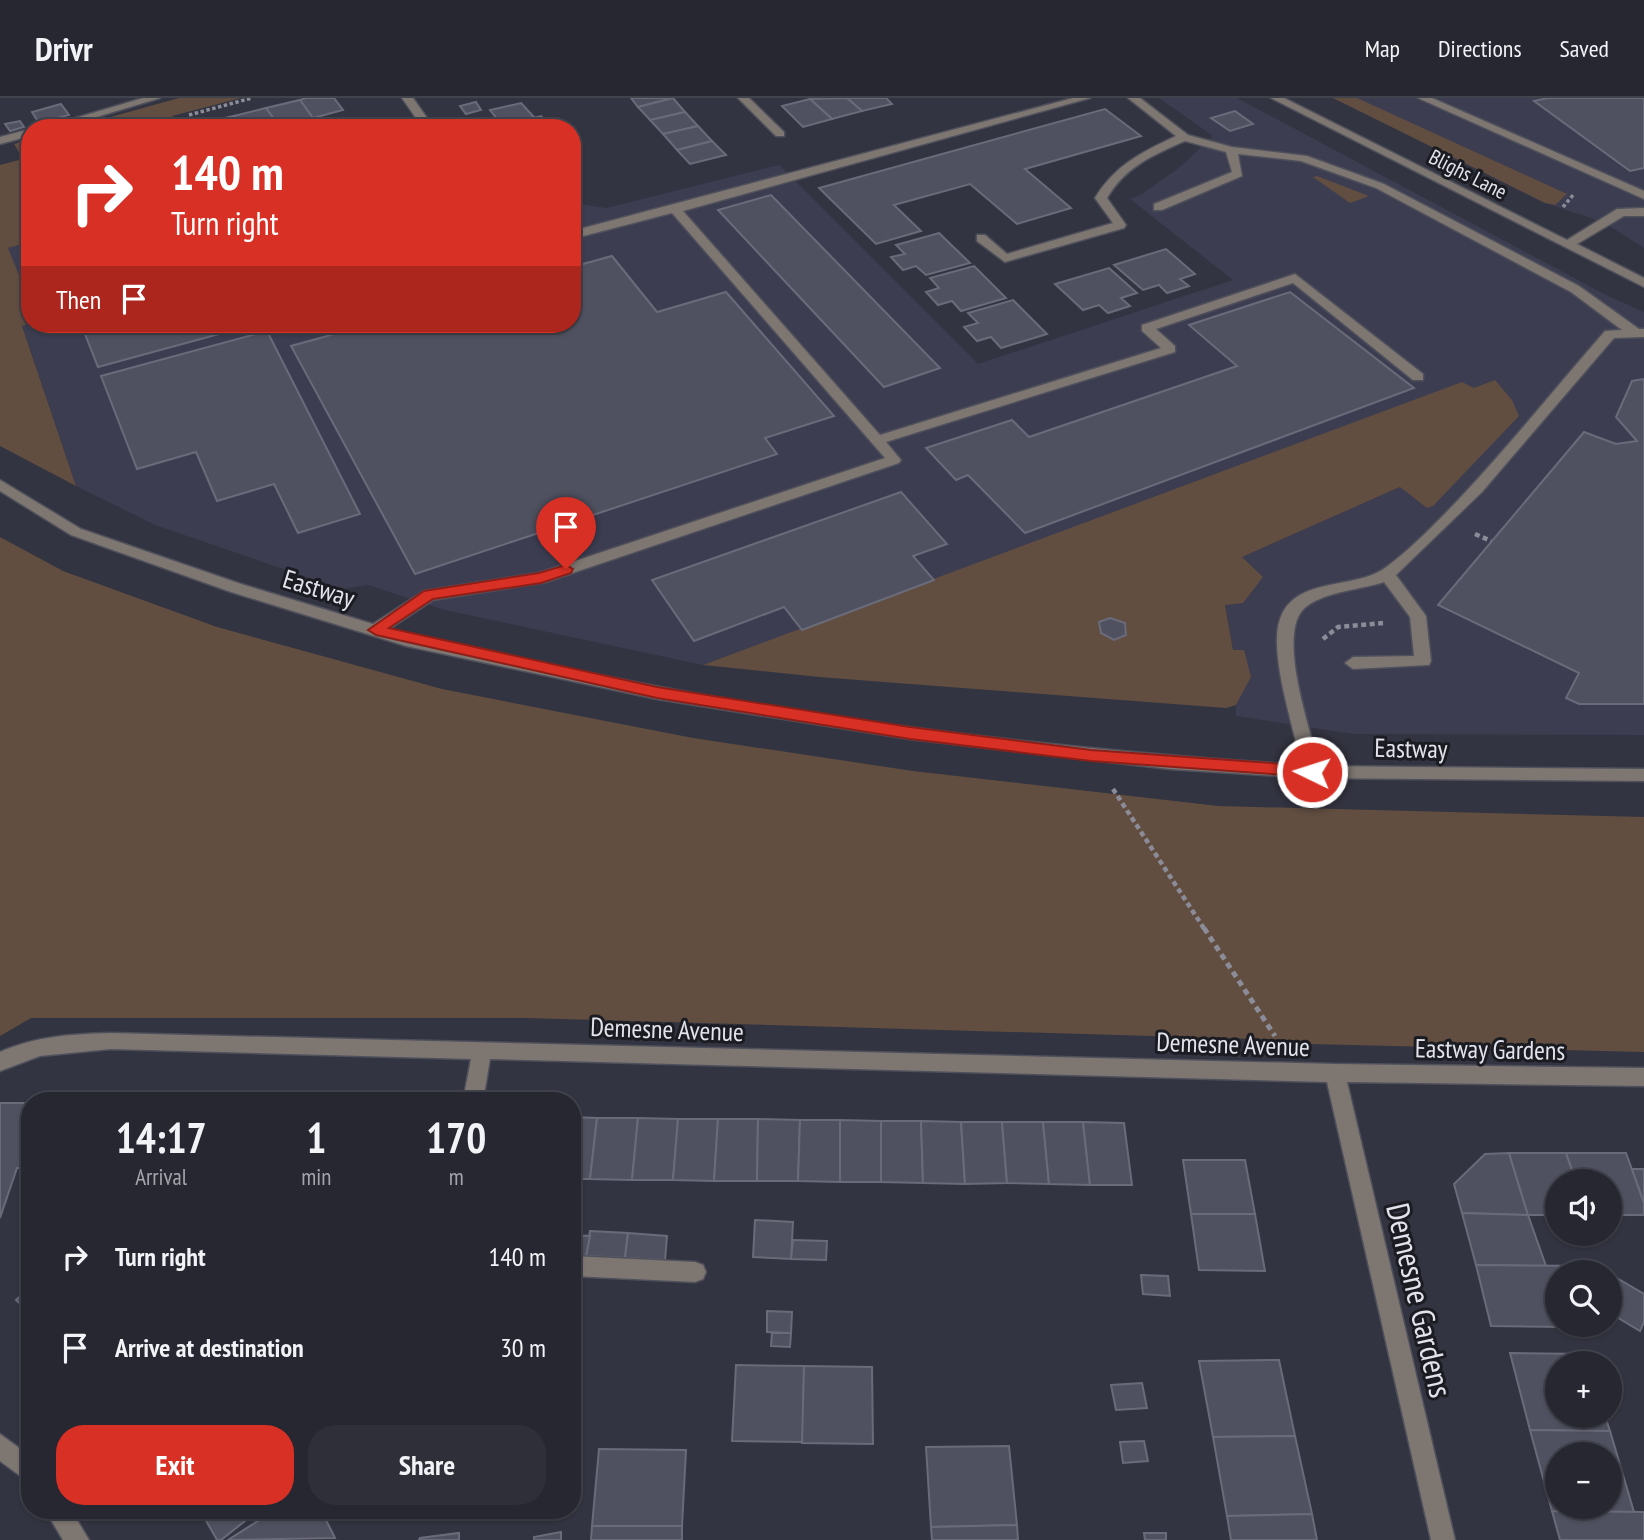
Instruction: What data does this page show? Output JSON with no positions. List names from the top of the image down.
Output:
{
  "streets": {
    "street": [
      "Blighs Lane",
      "Eastway",
      "Demesne Avenue",
      "Eastway Gardens",
      "Demesne Gardens"
    ]
  },
  "crossings": [
    ["Demesne Avenue", "Eastway Gardens"],
    ["Demesne Avenue", "Demesne Gardens"],
    ["Eastway Gardens", "Demesne Gardens"]
  ],
  "page": {
    "header": "Drivr",
    "nav": ["Map", "Directions", "Saved"],
    "turn": ["140 m", "Turn right"],
    "then": "Then",
    "eta": [
      "14:17",
      "Arrival",
      "1",
      "min",
      "170",
      "m"
    ],
    "map_buttons": ["+", "−"],
    "list": [
      {
        "name": "Turn right",
        "value": "140 m"
      },
      {
        "name": "Arrive at destination",
        "value": "30 m"
      }
    ],
    "buttons": ["Exit", "Share"]
  }
}
